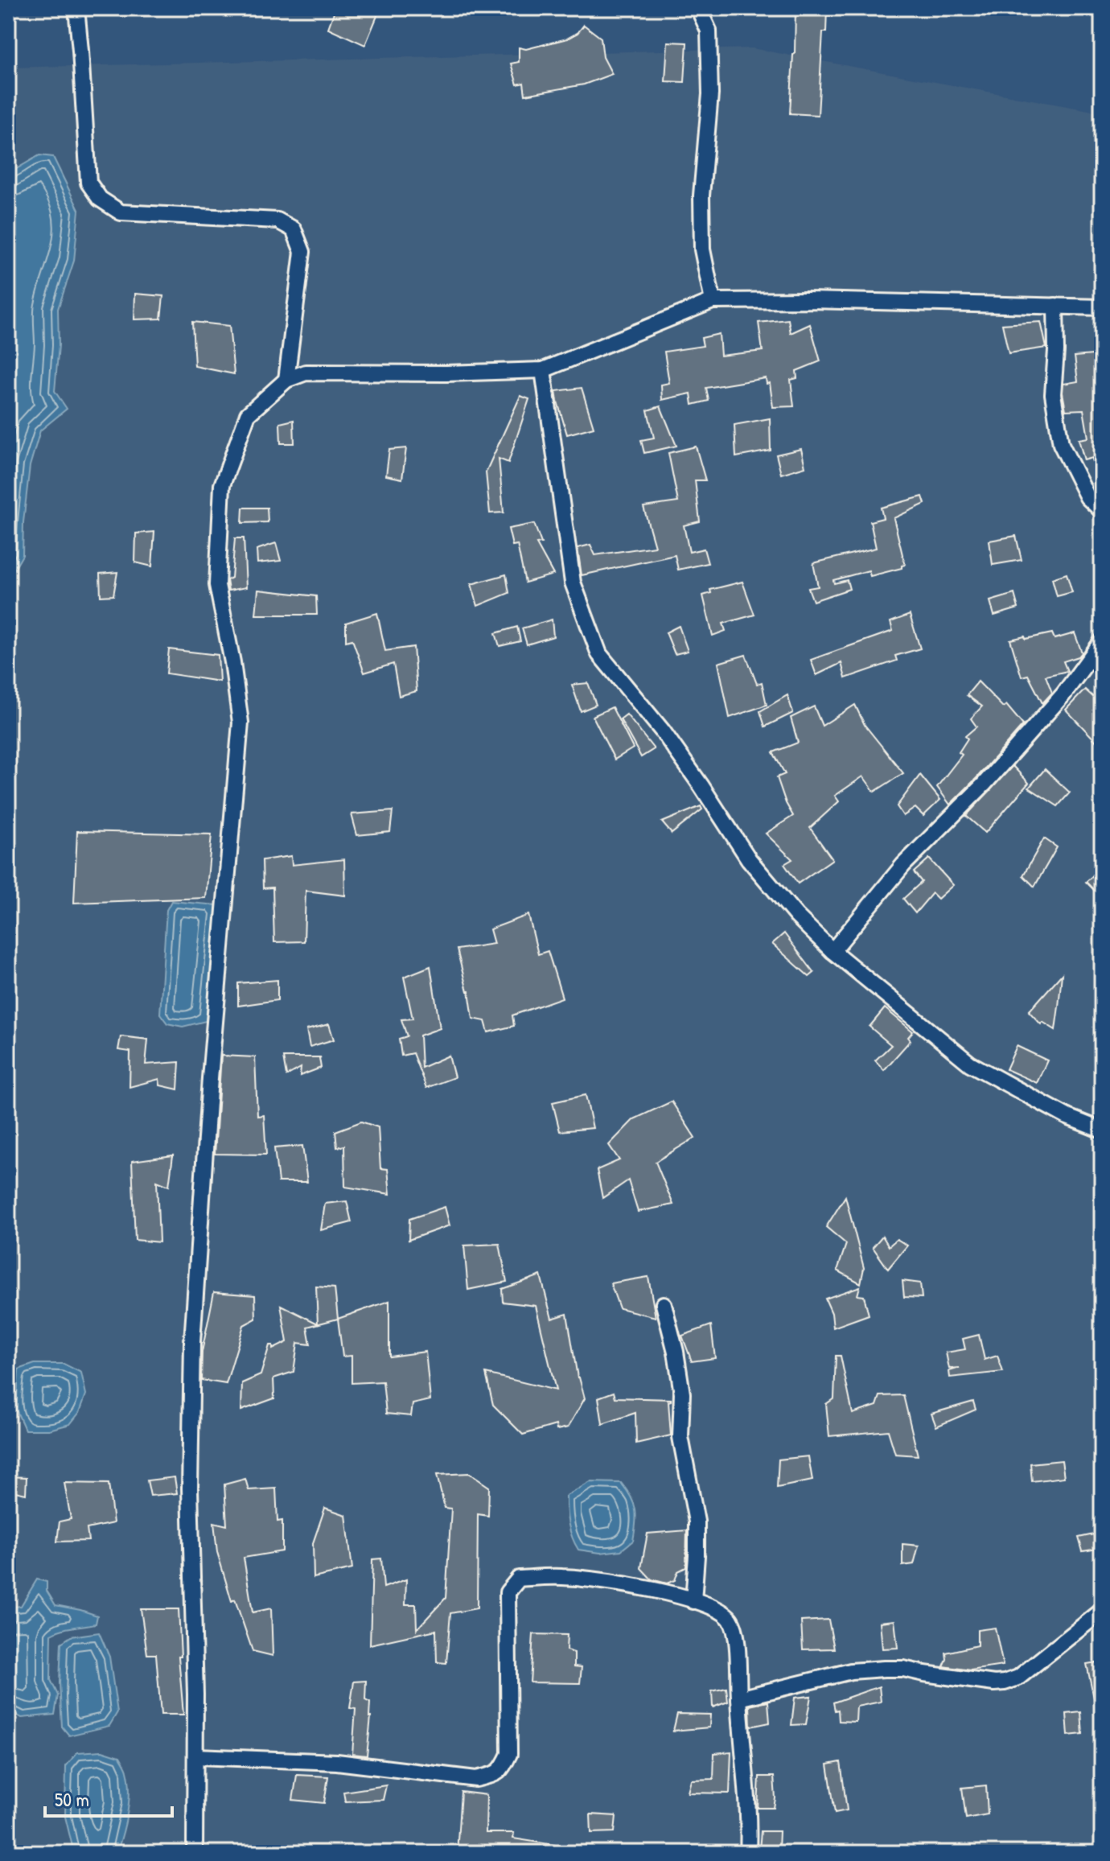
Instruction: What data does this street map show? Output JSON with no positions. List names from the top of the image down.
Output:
{
  "scale_bar": "50 m"
}
